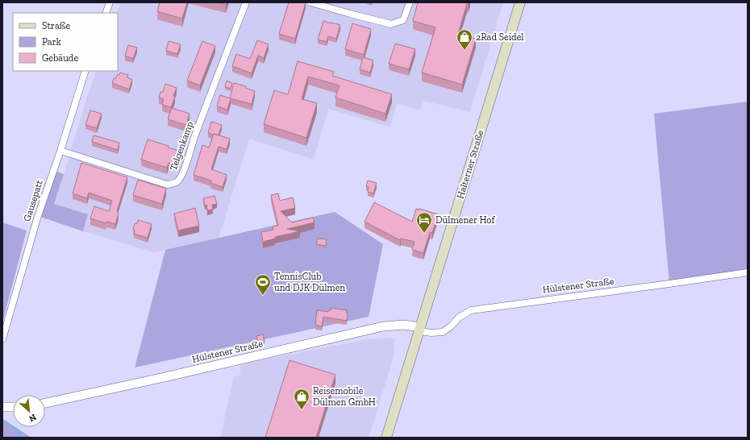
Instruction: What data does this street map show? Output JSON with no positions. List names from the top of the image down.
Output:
{
  "streets": {
    "main road": ["Halterner Straße"],
    "street": ["Telgenkamp", "Gausepatt", "Hülstener Straße"]
  },
  "crossings": [
    ["Telgenkamp", "Gausepatt"],
    ["Halterner Straße", "Hülstener Straße"]
  ],
  "places": {
    "shop": ["2Rad Seidel", "Reisemobile Dülmen GmbH"],
    "hotel": ["Dülmener Hof"],
    "sports": ["TennisClub und DJK Dülmen"]
  },
  "legend": ["Straße", "Park", "Gebäude"],
  "north": "bottom right"
}
